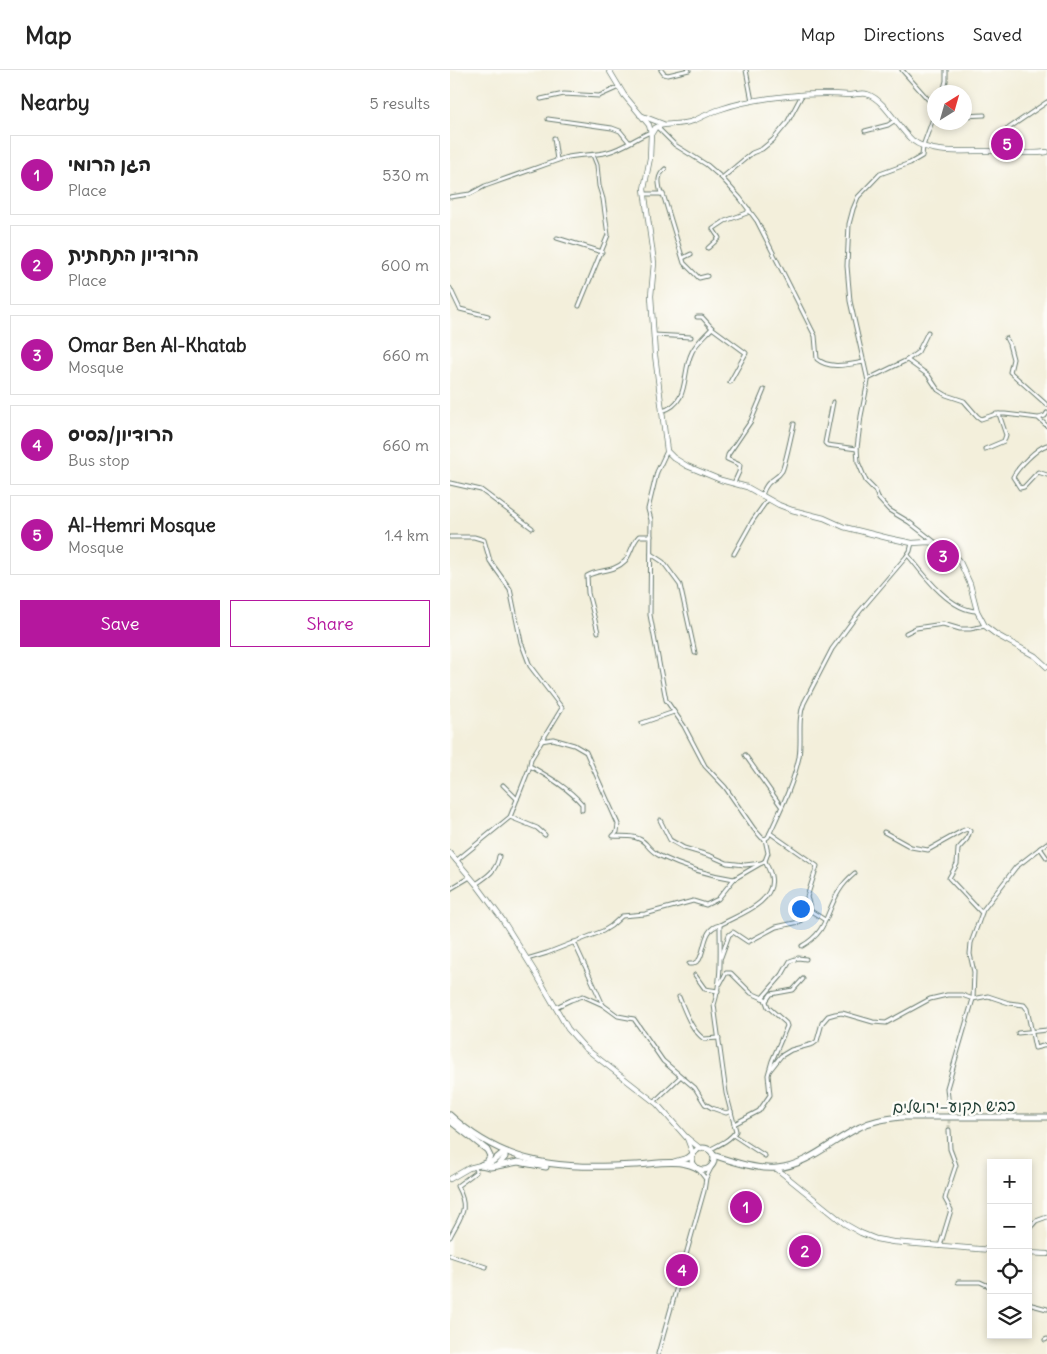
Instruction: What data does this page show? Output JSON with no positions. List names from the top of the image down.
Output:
{
  "streets": {
    "main road": ["כביש תקוע–ירושלים"]
  },
  "north": "top right",
  "page": {
    "header": "Map",
    "nav": ["Map", "Directions", "Saved"],
    "heading": ["Nearby", "5 results"],
    "pins": [
      "5",
      "3",
      "1",
      "2",
      "4"
    ],
    "list": [
      {
        "mark": "1",
        "name": "הגן הרומי",
        "note": "Place",
        "value": "530 m"
      },
      {
        "mark": "2",
        "name": "הרודיון התחתית",
        "note": "Place",
        "value": "600 m"
      },
      {
        "mark": "3",
        "name": "Omar Ben Al-Khatab",
        "note": "Mosque",
        "value": "660 m"
      },
      {
        "mark": "4",
        "name": "הרודיון/בסיס",
        "note": "Bus stop",
        "value": "660 m"
      },
      {
        "mark": "5",
        "name": "Al-Hemri Mosque",
        "note": "Mosque",
        "value": "1.4 km"
      }
    ],
    "buttons": ["Save", "Share"],
    "map_buttons": ["+", "−"]
  }
}
